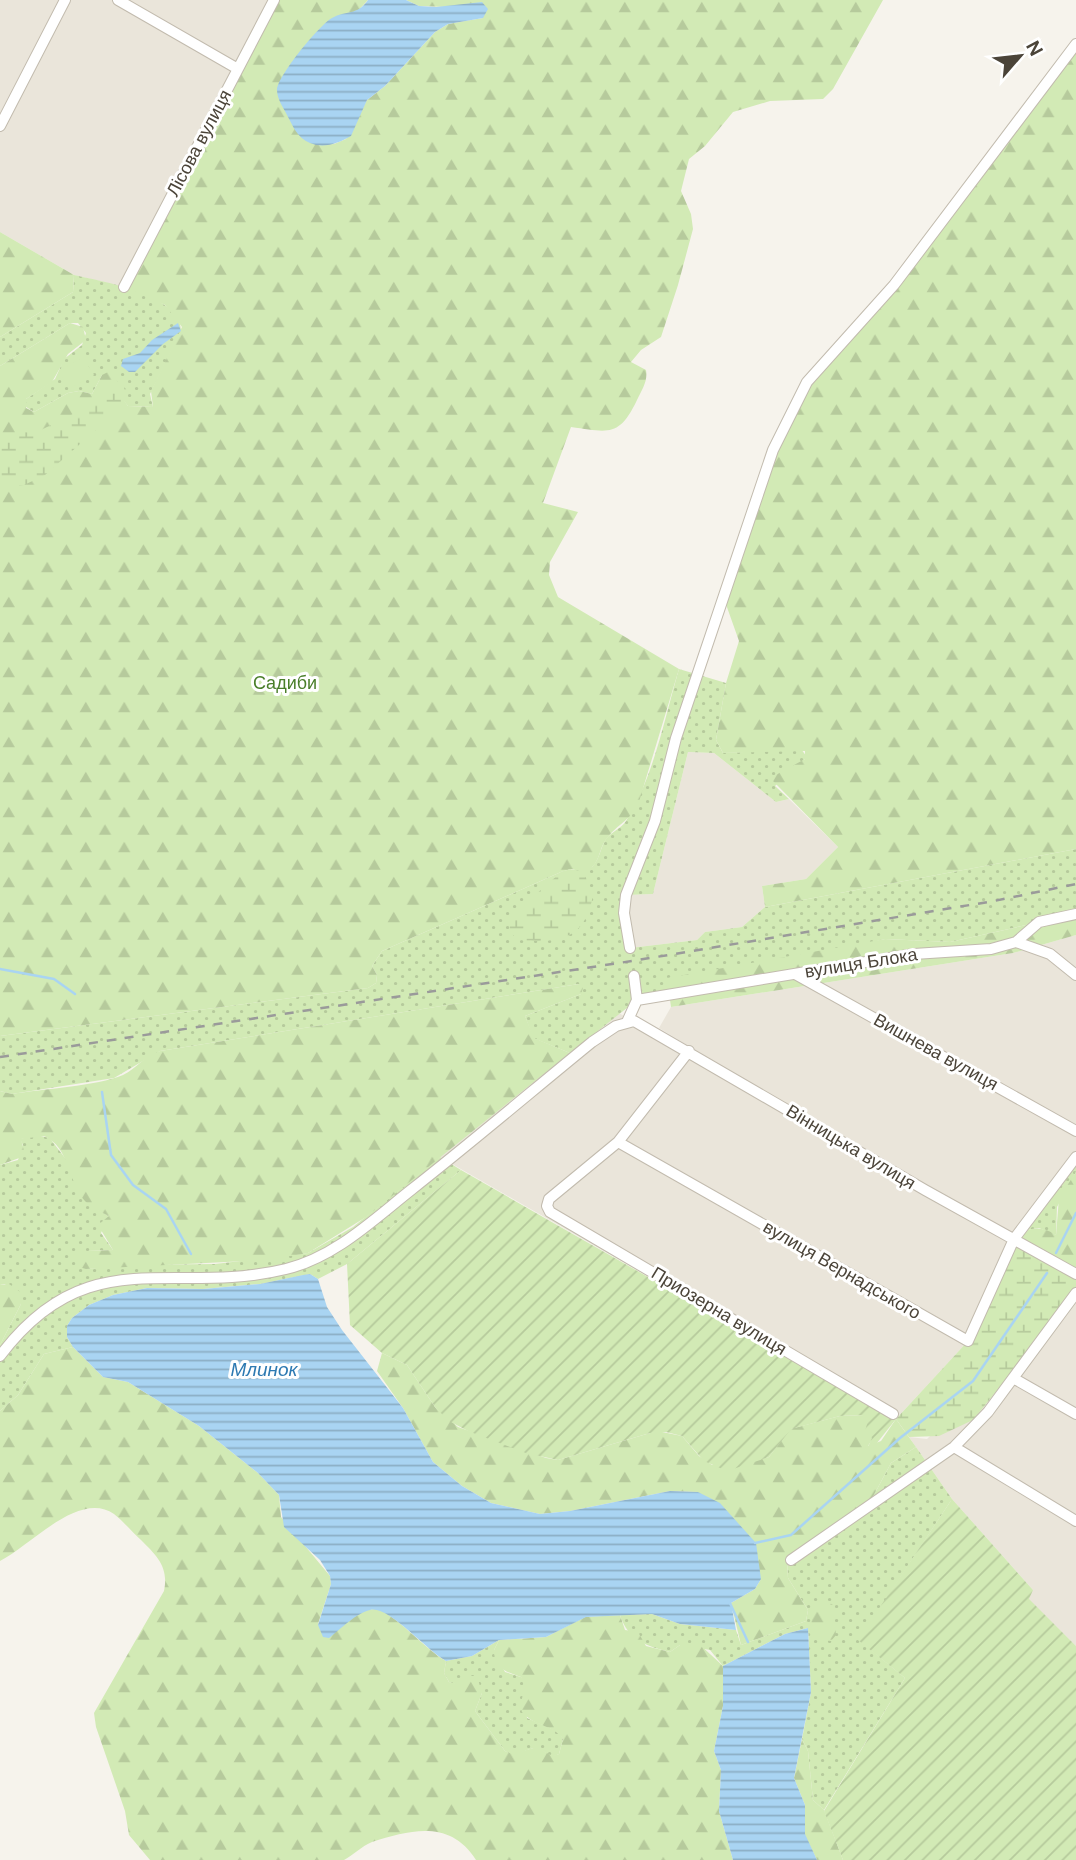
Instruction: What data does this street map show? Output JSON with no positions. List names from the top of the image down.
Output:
{
  "streets": {
    "street": [
      "Лісова вулиця",
      "вулиця Блока",
      "Вишнева вулиця",
      "Вінницька вулиця",
      "вулиця Вернадського",
      "Приозерна вулиця"
    ]
  },
  "crossings": [
    ["вулиця Блока", "Вишнева вулиця"],
    ["Вінницька вулиця", "вулиця Вернадського"],
    ["вулиця Вернадського", "Приозерна вулиця"]
  ],
  "water": ["Млинок"],
  "parks": ["Садиби"],
  "north": "top right"
}
